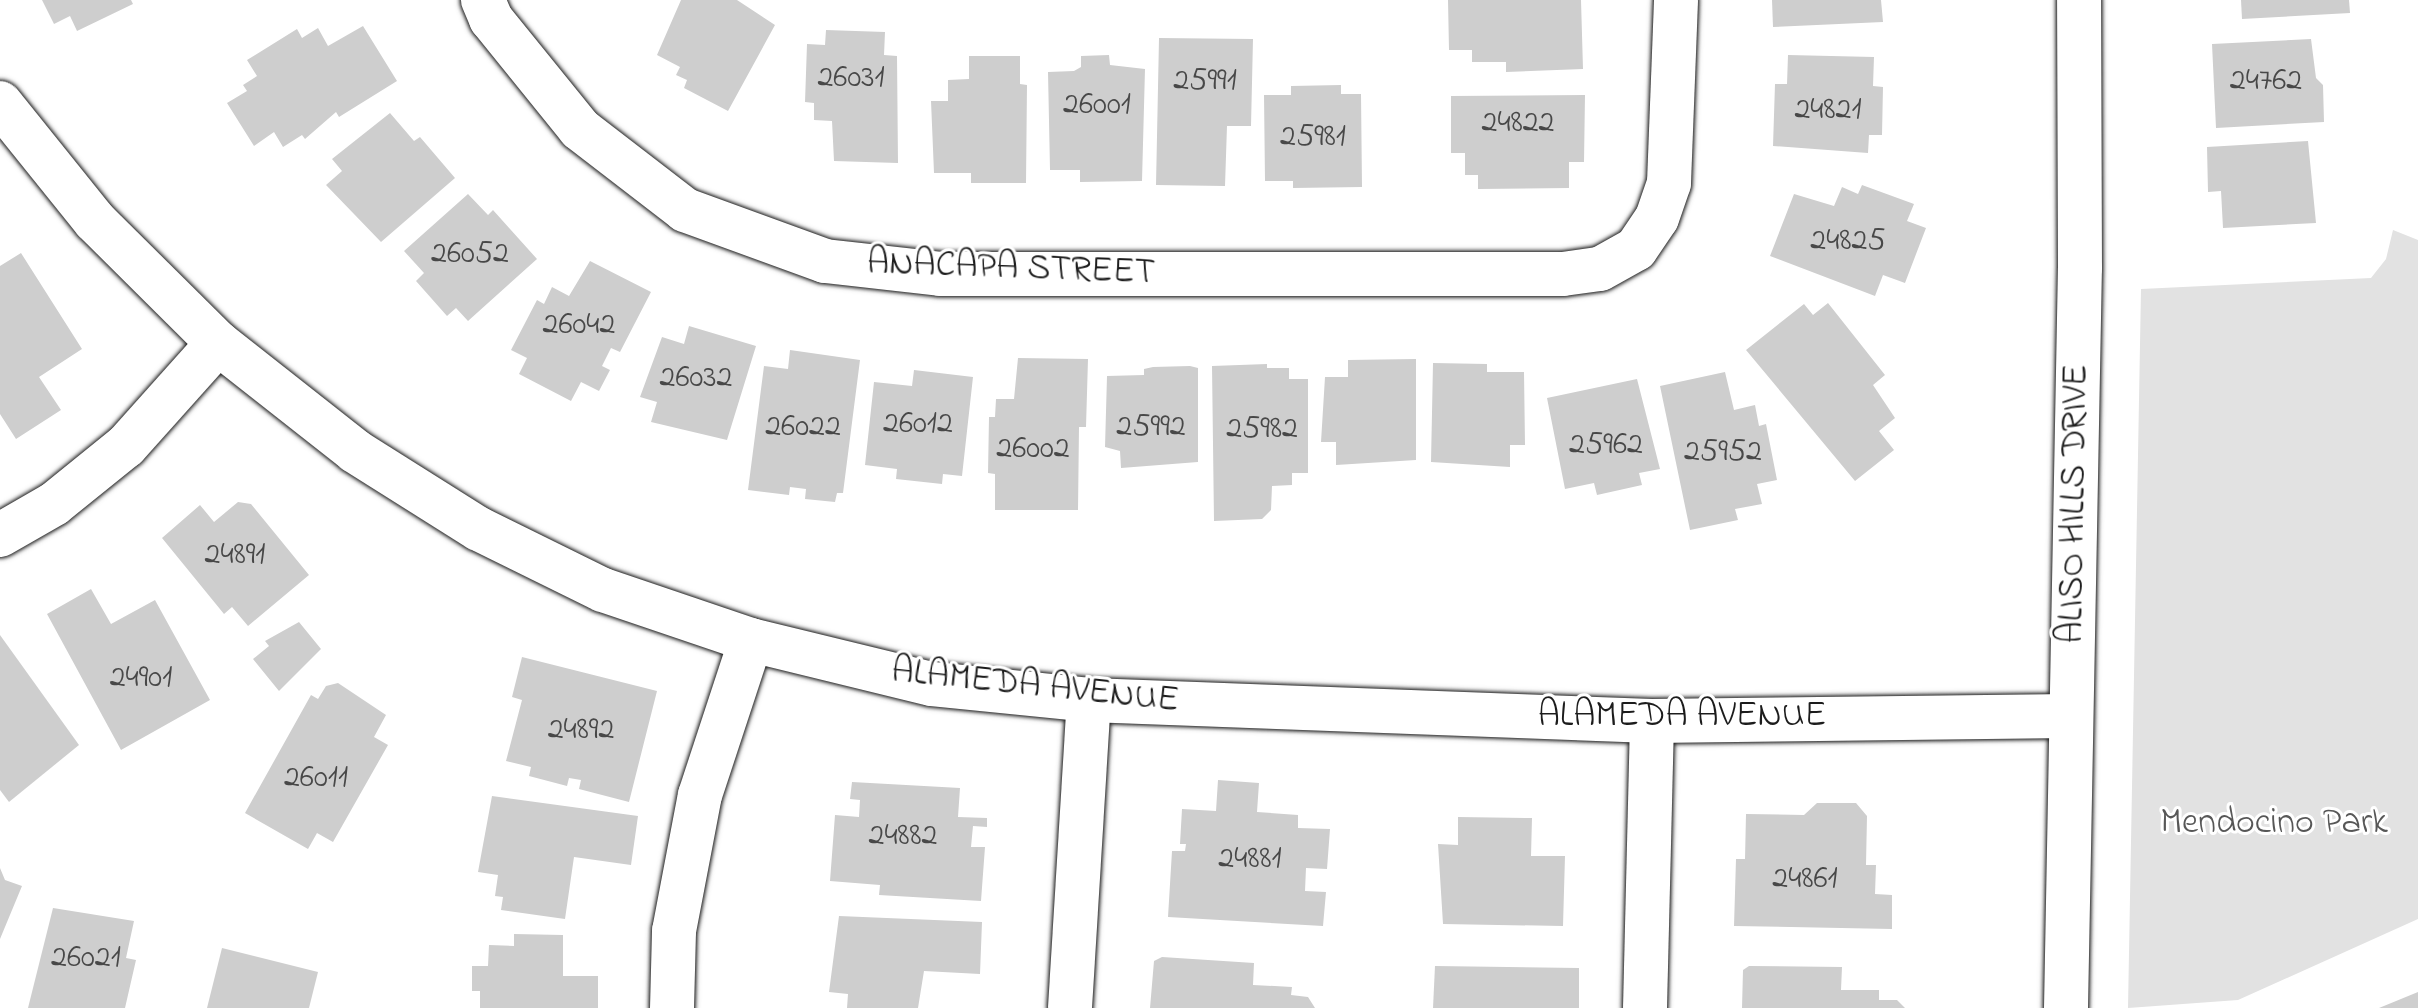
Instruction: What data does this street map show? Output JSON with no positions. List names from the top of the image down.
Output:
{
  "streets": {
    "street": ["ANACAPA STREET", "ALISO HILLS DRIVE", "ALAMEDA AVENUE"]
  },
  "crossings": [
    ["ALISO HILLS DRIVE", "ALAMEDA AVENUE"]
  ],
  "parks": ["Mendocino Park"],
  "house_numbers": [
    "26031",
    "25991",
    "24762",
    "26001",
    "24821",
    "24822",
    "25981",
    "24825",
    "26052",
    "26042",
    "26032",
    "26012",
    "26022",
    "25992",
    "25982",
    "25962",
    "26002",
    "25952",
    "24891",
    "24901",
    "24892",
    "26011",
    "24882",
    "24881",
    "24861",
    "26021"
  ]
}
